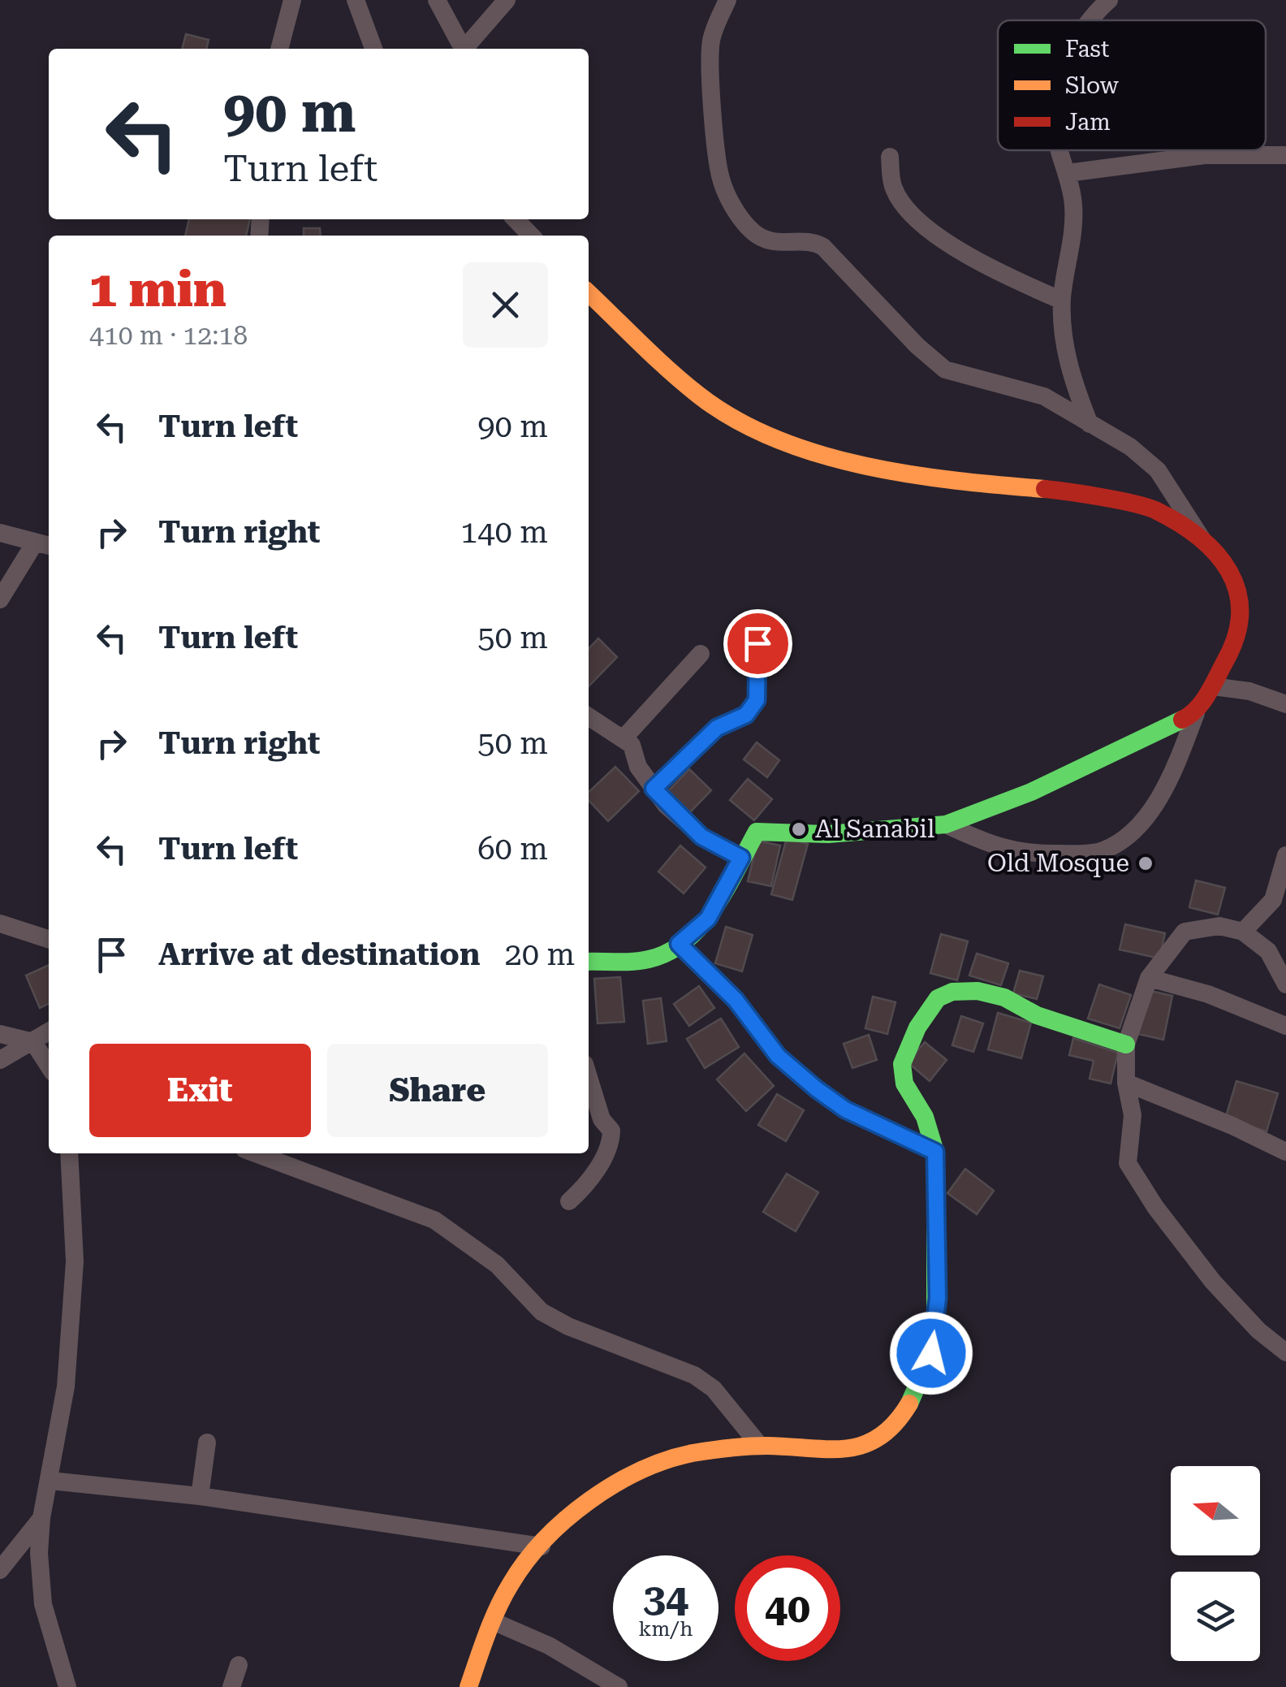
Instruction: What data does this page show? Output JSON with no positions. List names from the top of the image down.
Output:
{
  "places": ["Al Sanabil", "Old Mosque"],
  "legend": ["Fast", "Slow", "Jam"],
  "north": "left",
  "page": {
    "turn": ["90 m", "Turn left"],
    "heading": ["1 min", "410 m · 12:18"],
    "list": [
      {
        "name": "Turn left",
        "value": "90 m"
      },
      {
        "name": "Turn right",
        "value": "140 m"
      },
      {
        "name": "Turn left",
        "value": "50 m"
      },
      {
        "name": "Turn right",
        "value": "50 m"
      },
      {
        "name": "Turn left",
        "value": "60 m"
      },
      {
        "name": "Arrive at destination",
        "value": "20 m"
      }
    ],
    "buttons": ["Exit", "Share"],
    "speed": "34 km/h",
    "limit": "40"
  }
}
